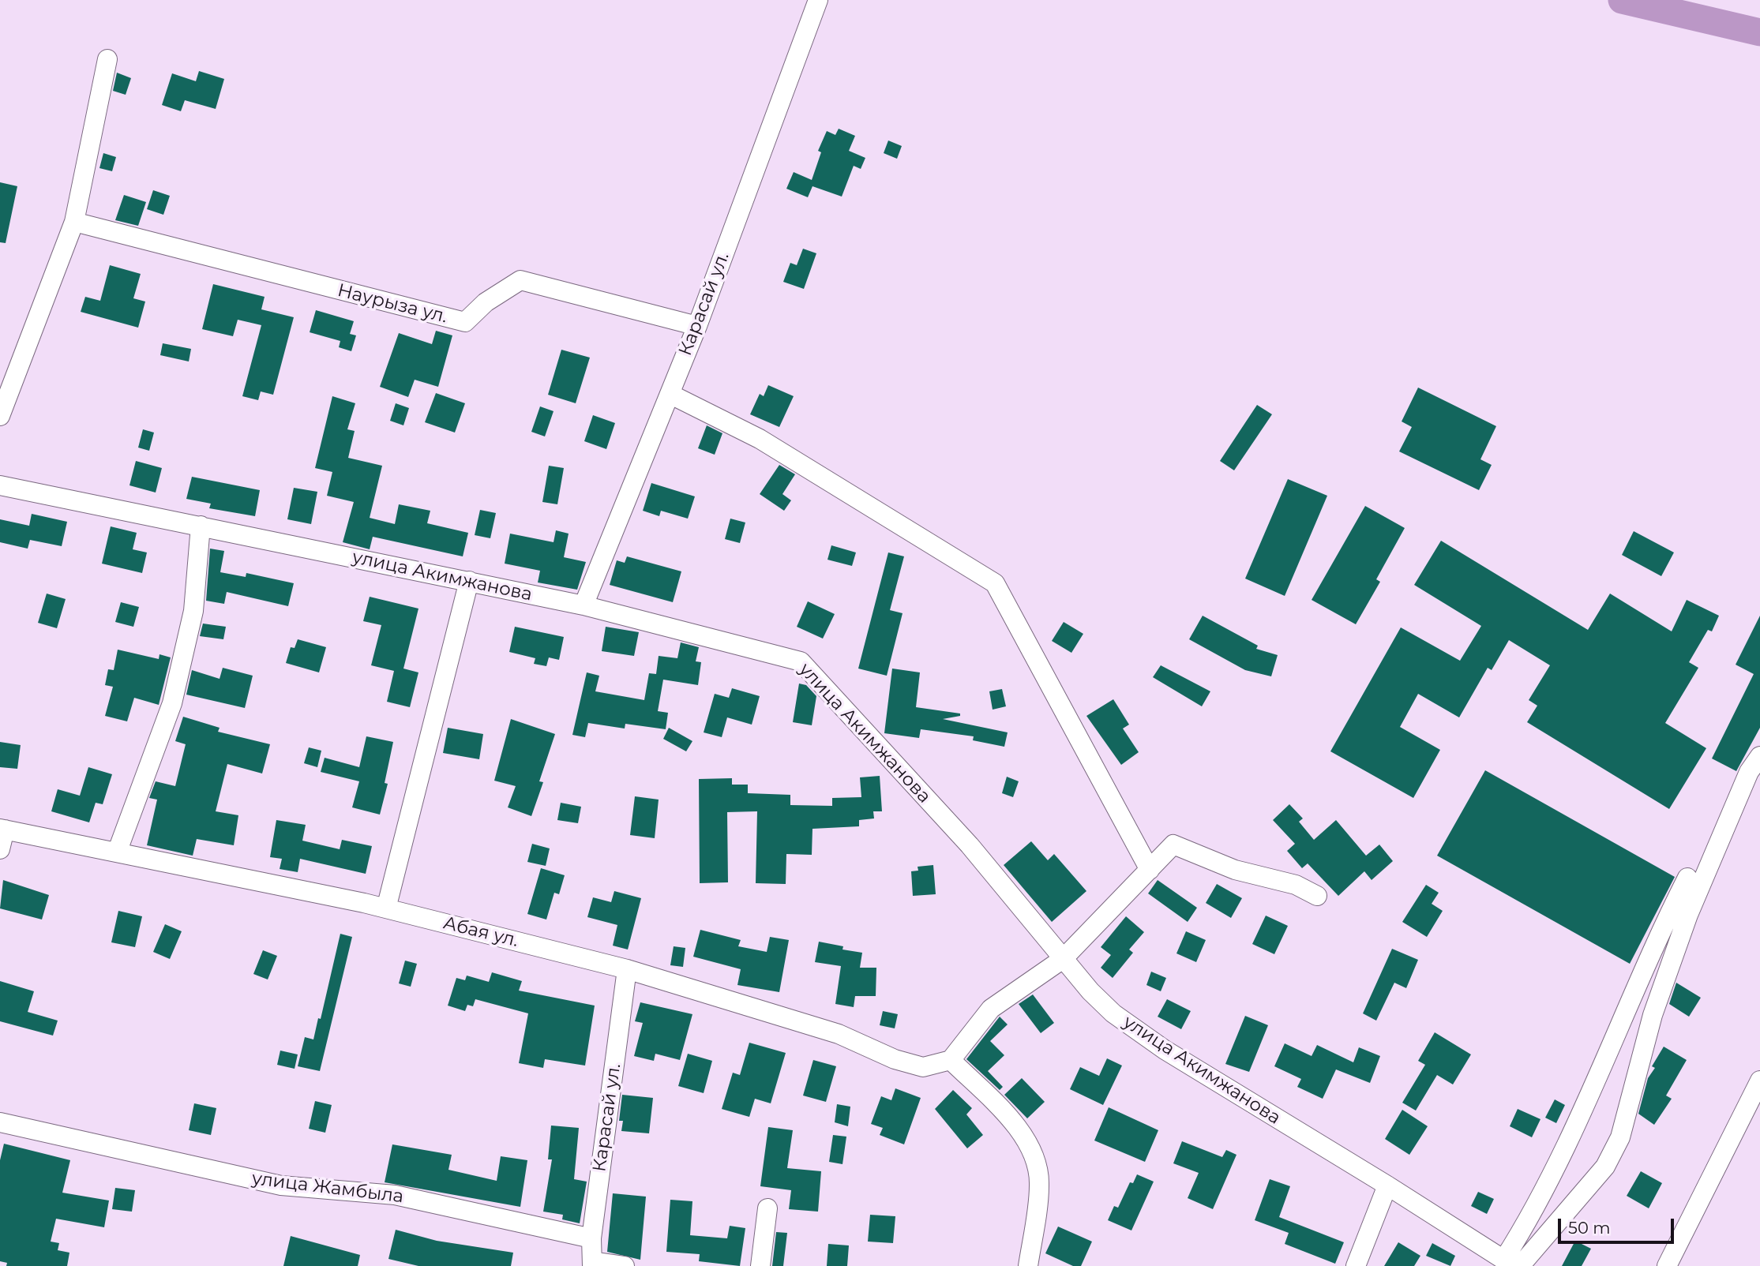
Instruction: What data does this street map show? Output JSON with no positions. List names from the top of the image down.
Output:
{
  "streets": {
    "street": [
      "Наурыза ул.",
      "Карасай ул.",
      "улица Акимжанова",
      "Абая ул.",
      "улица Жамбыла"
    ]
  },
  "crossings": [
    ["Наурыза ул.", "Карасай ул."],
    ["Карасай ул.", "улица Акимжанова"],
    ["Карасай ул.", "Абая ул."],
    ["Карасай ул.", "улица Жамбыла"]
  ],
  "scale_bar": "50 m"
}
